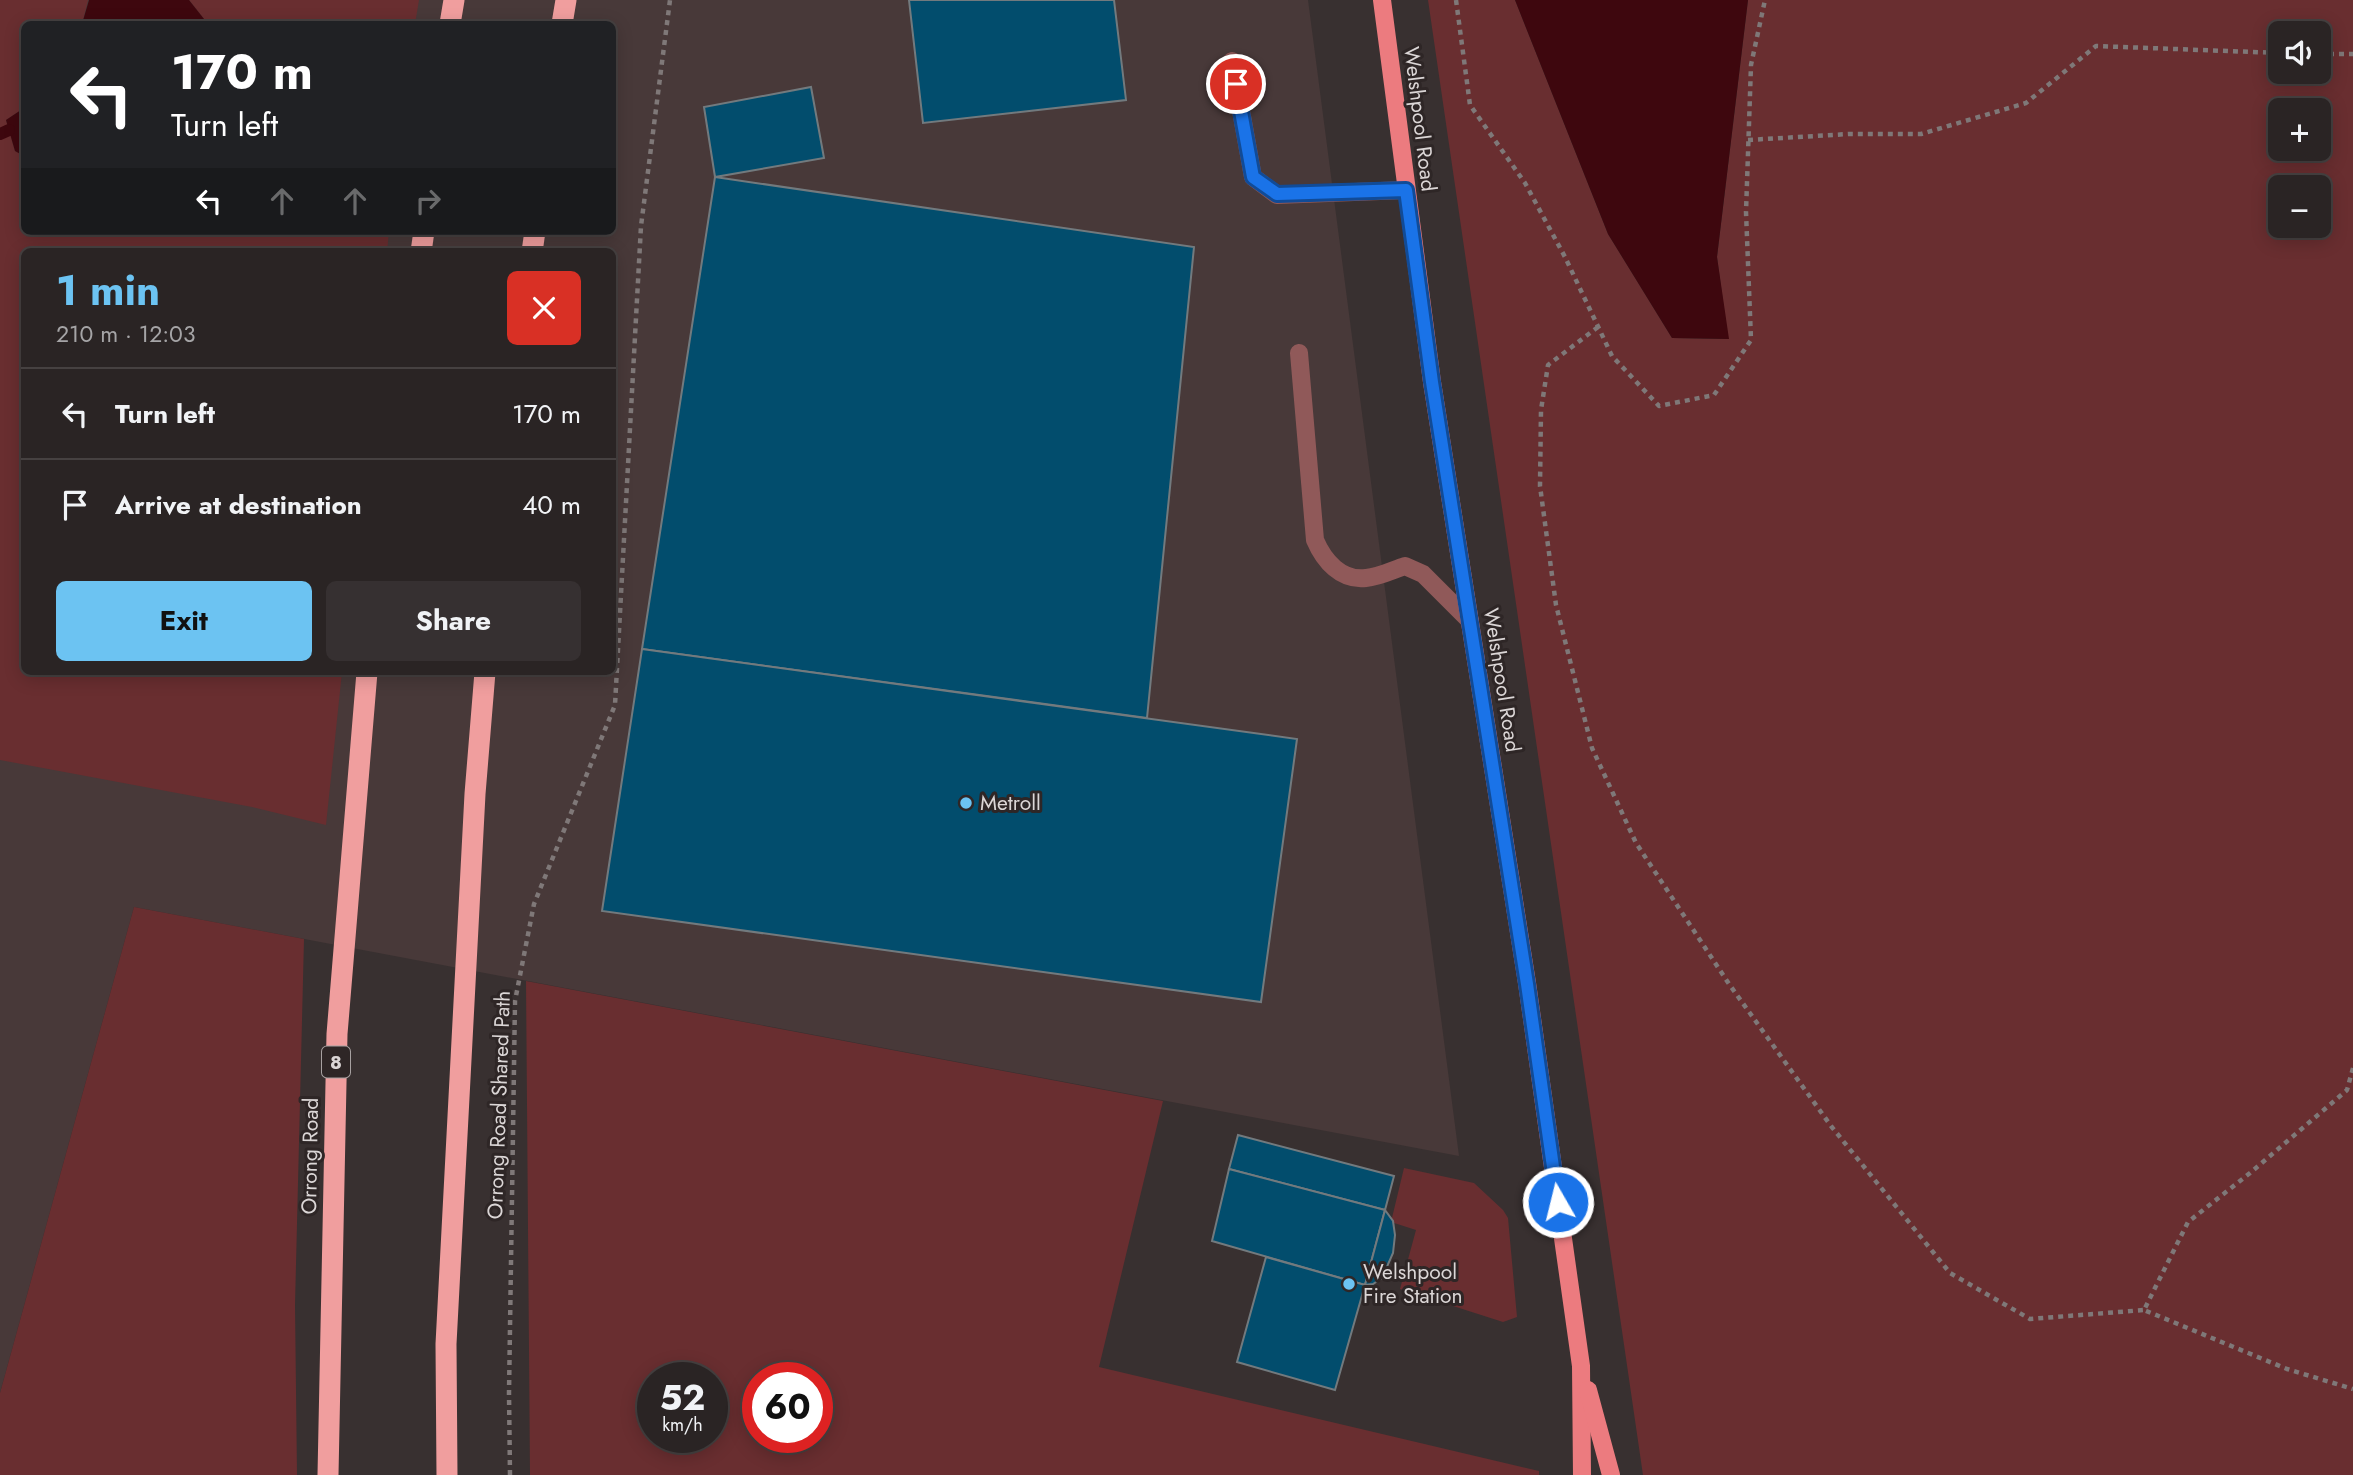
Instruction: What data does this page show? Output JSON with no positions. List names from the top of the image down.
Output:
{
  "streets": {
    "highway": ["8", "Orrong Road"],
    "main road": ["Welshpool Road"],
    "path": ["Orrong Road Shared Path"]
  },
  "places": ["Metroll", "Welshpool Fire Station"],
  "page": {
    "map_buttons": ["+", "−"],
    "turn": ["170 m", "Turn left"],
    "heading": ["1 min", "210 m · 12:03"],
    "list": [
      {
        "name": "Turn left",
        "value": "170 m"
      },
      {
        "name": "Arrive at destination",
        "value": "40 m"
      }
    ],
    "buttons": ["Exit", "Share"],
    "speed": "52 km/h",
    "limit": "60"
  }
}
